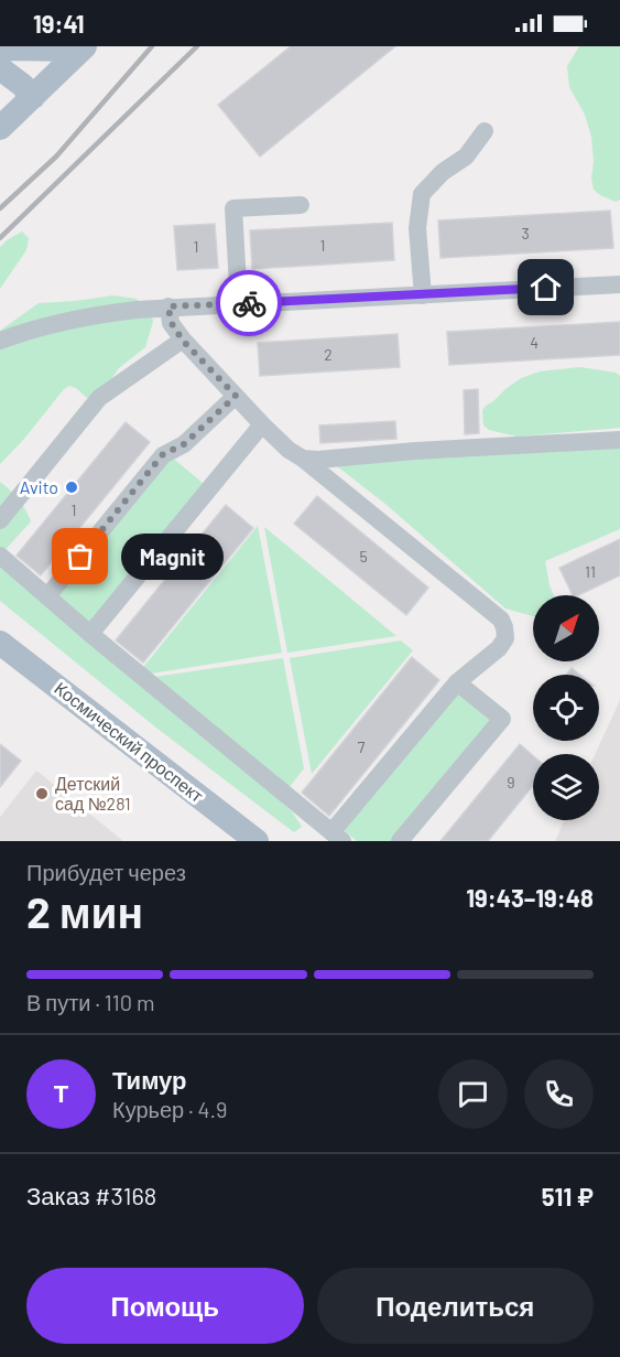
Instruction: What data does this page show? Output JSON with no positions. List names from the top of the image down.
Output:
{
  "streets": {
    "main road": ["Космический проспект"]
  },
  "places": ["Avito", "Magnit", "Детский сад №281"],
  "house_numbers": [
    "3",
    "1",
    "1",
    "4",
    "2",
    "1",
    "5",
    "11",
    "7",
    "9"
  ],
  "north": "top right",
  "page": {
    "status": "19:41",
    "bubble": "Magnit",
    "heading": ["2 мин", "Прибудет через", "19:43–19:48"],
    "panel": [
      "Тимур",
      "Курьер · 4.9",
      "Заказ #3168",
      "511 ₽"
    ],
    "bar": "В пути · 110 m",
    "round": "Т",
    "buttons": ["Помощь", "Поделиться"]
  }
}
